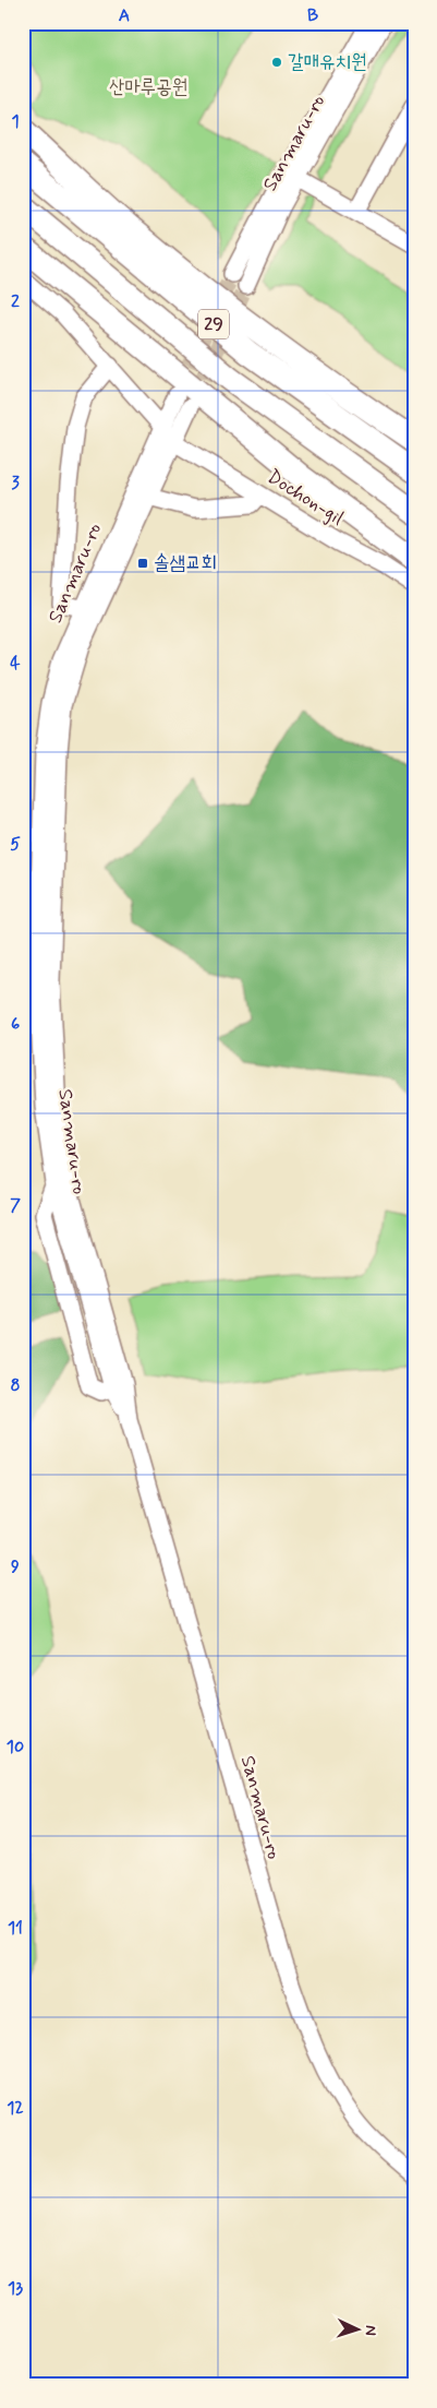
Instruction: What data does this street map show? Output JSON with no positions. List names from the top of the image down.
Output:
{
  "streets": {
    "highway": ["29"],
    "street": ["Sanmaru-ro", "Dochon-gil"]
  },
  "crossings": [
    ["Sanmaru-ro", "Dochon-gil"]
  ],
  "parks": ["산마루공원"],
  "places": {
    "other": ["갈매유치원"],
    "transit": ["솔샘교회"]
  },
  "north": "right",
  "grid": {
    "columns": ["A", "B"],
    "rows": [
      "1",
      "2",
      "3",
      "4",
      "5",
      "6",
      "7",
      "8",
      "9",
      "10",
      "11",
      "12",
      "13"
    ]
  }
}
